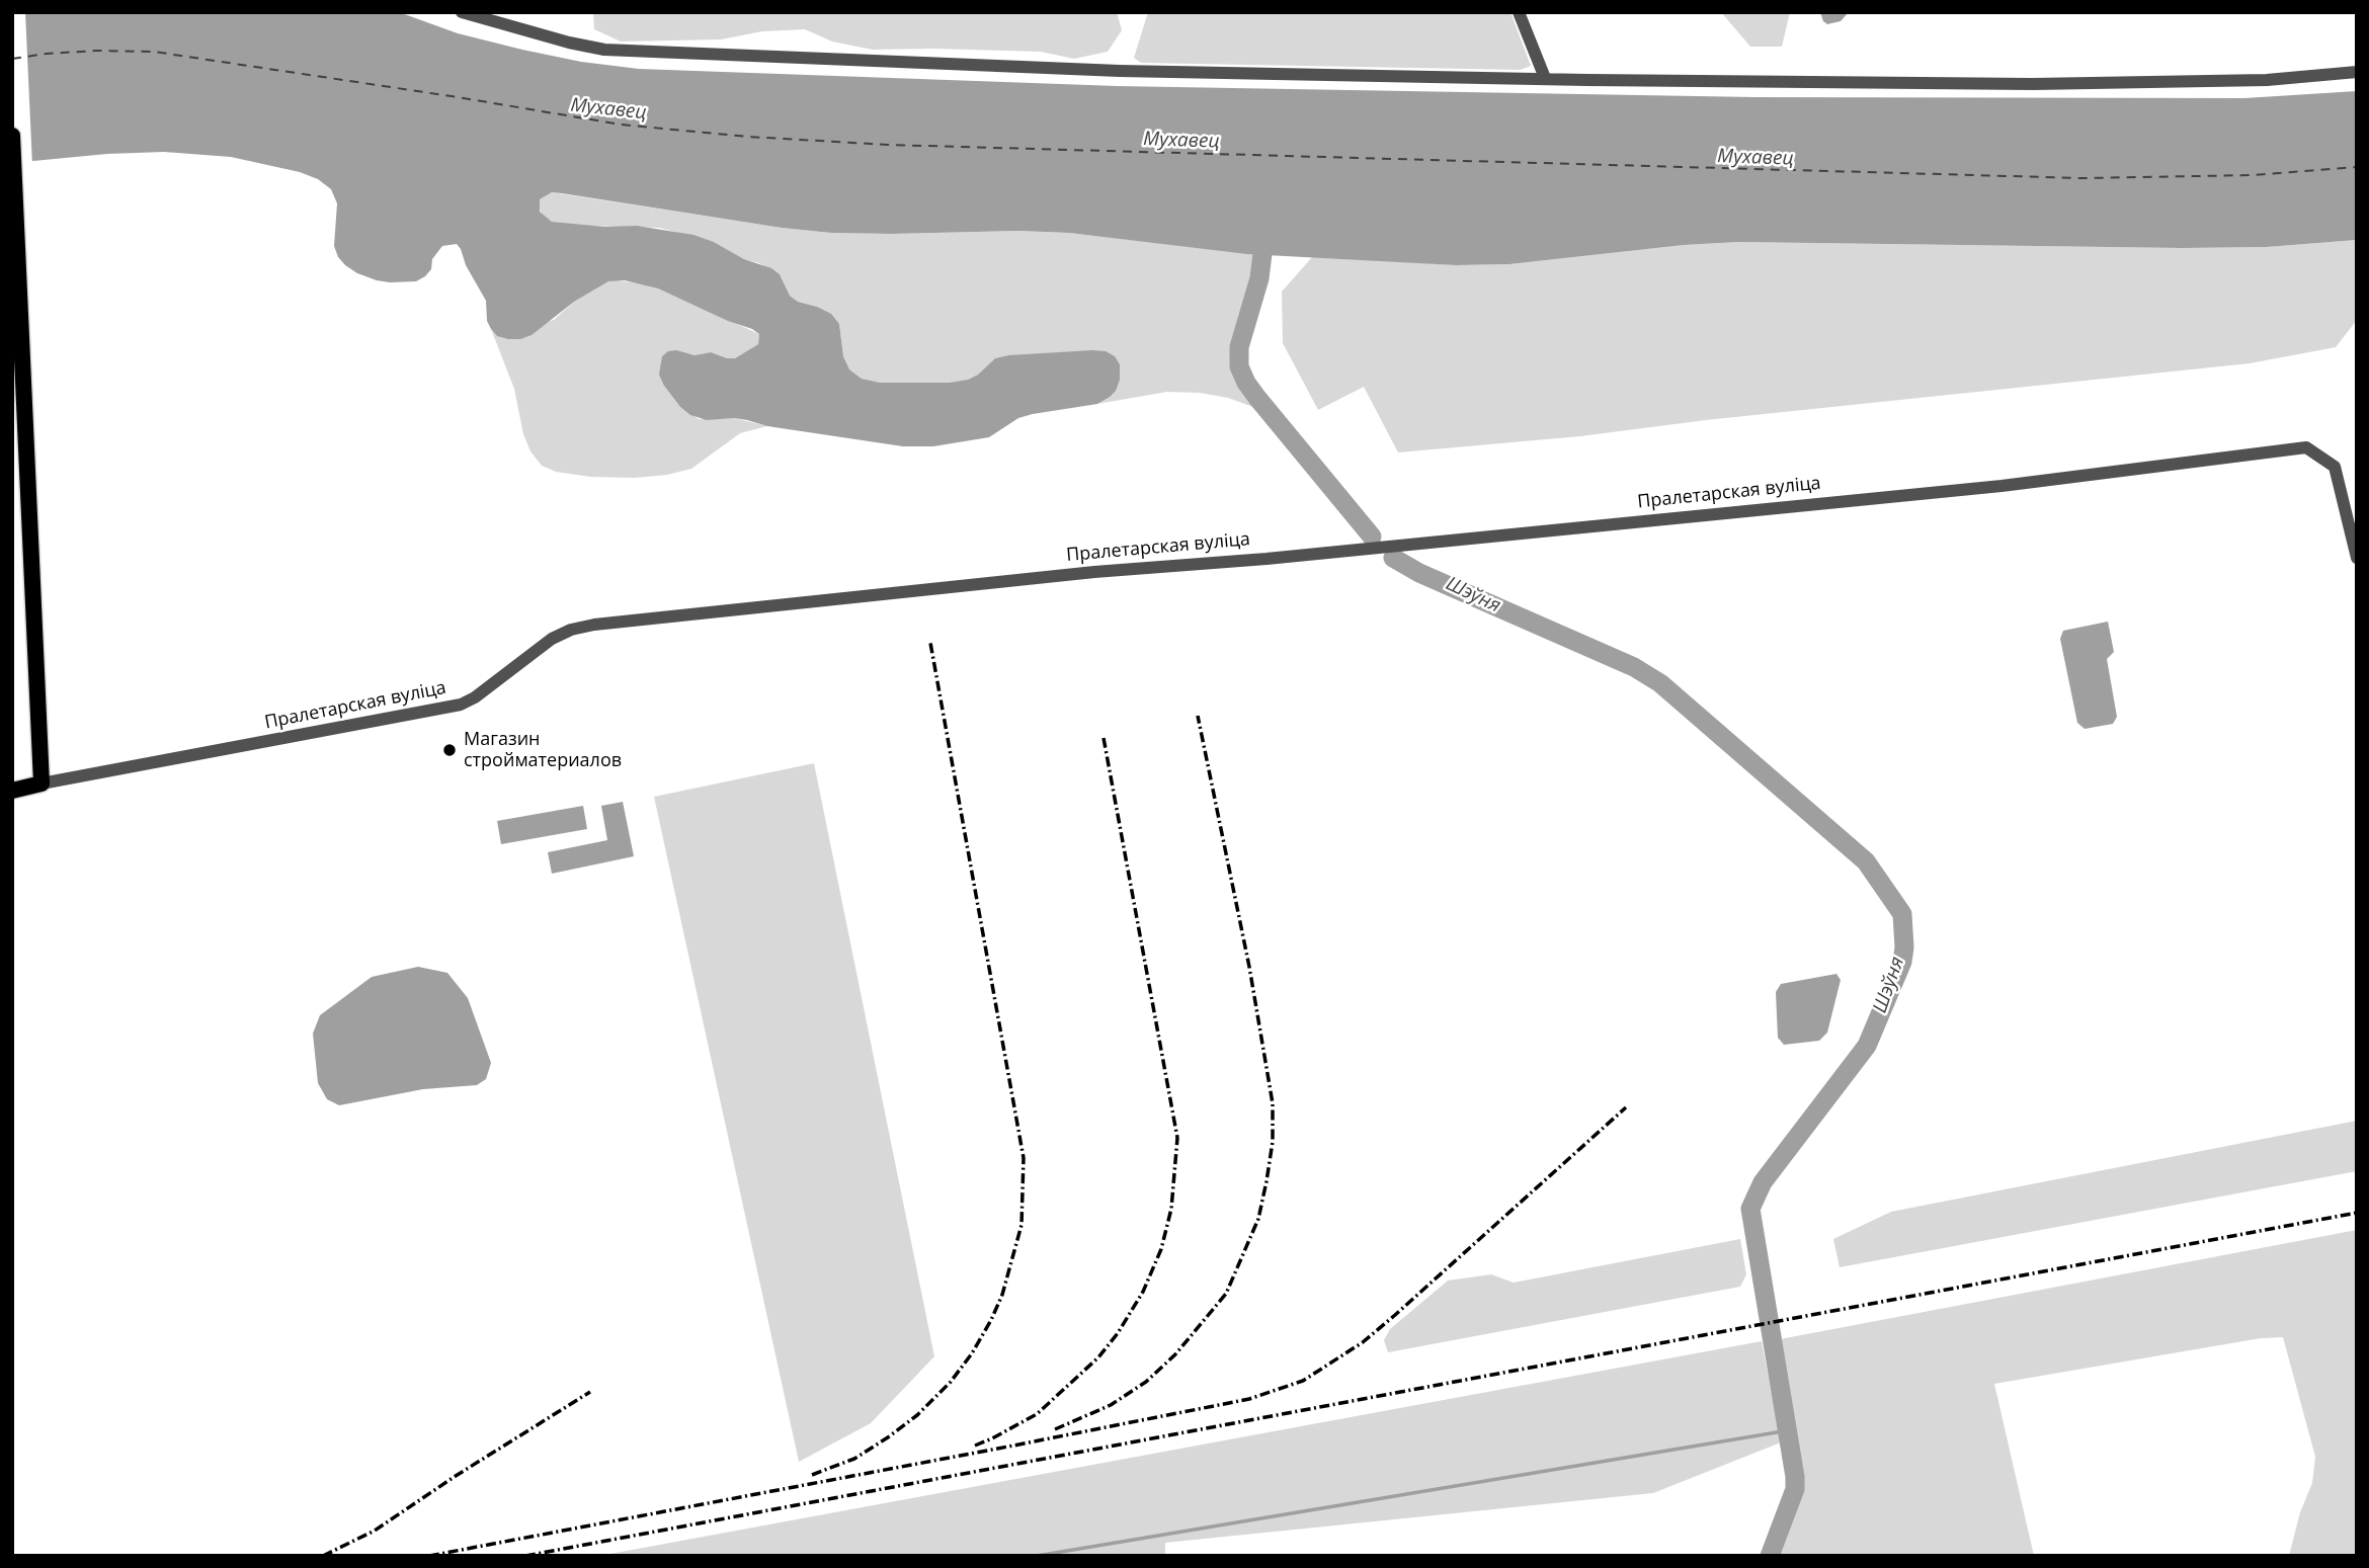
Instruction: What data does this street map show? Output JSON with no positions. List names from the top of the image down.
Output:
{
  "streets": {
    "main road": ["Пралетарская вуліца"]
  },
  "water": ["Мухавец", "Шэўня"],
  "places": ["Магазин стройматериалов"]
}
